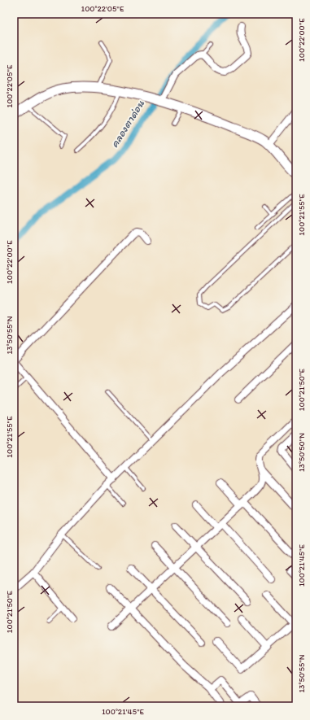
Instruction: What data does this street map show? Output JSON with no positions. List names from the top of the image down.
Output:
{
  "water": ["คลองตาด่อน"],
  "coordinates": [
    "100°22'05\"E",
    "100°22'00\"E",
    "100°21'55\"E",
    "13°50'55\"N",
    "100°21'50\"E",
    "13°50'50\"N",
    "100°21'45\"E"
  ]
}
